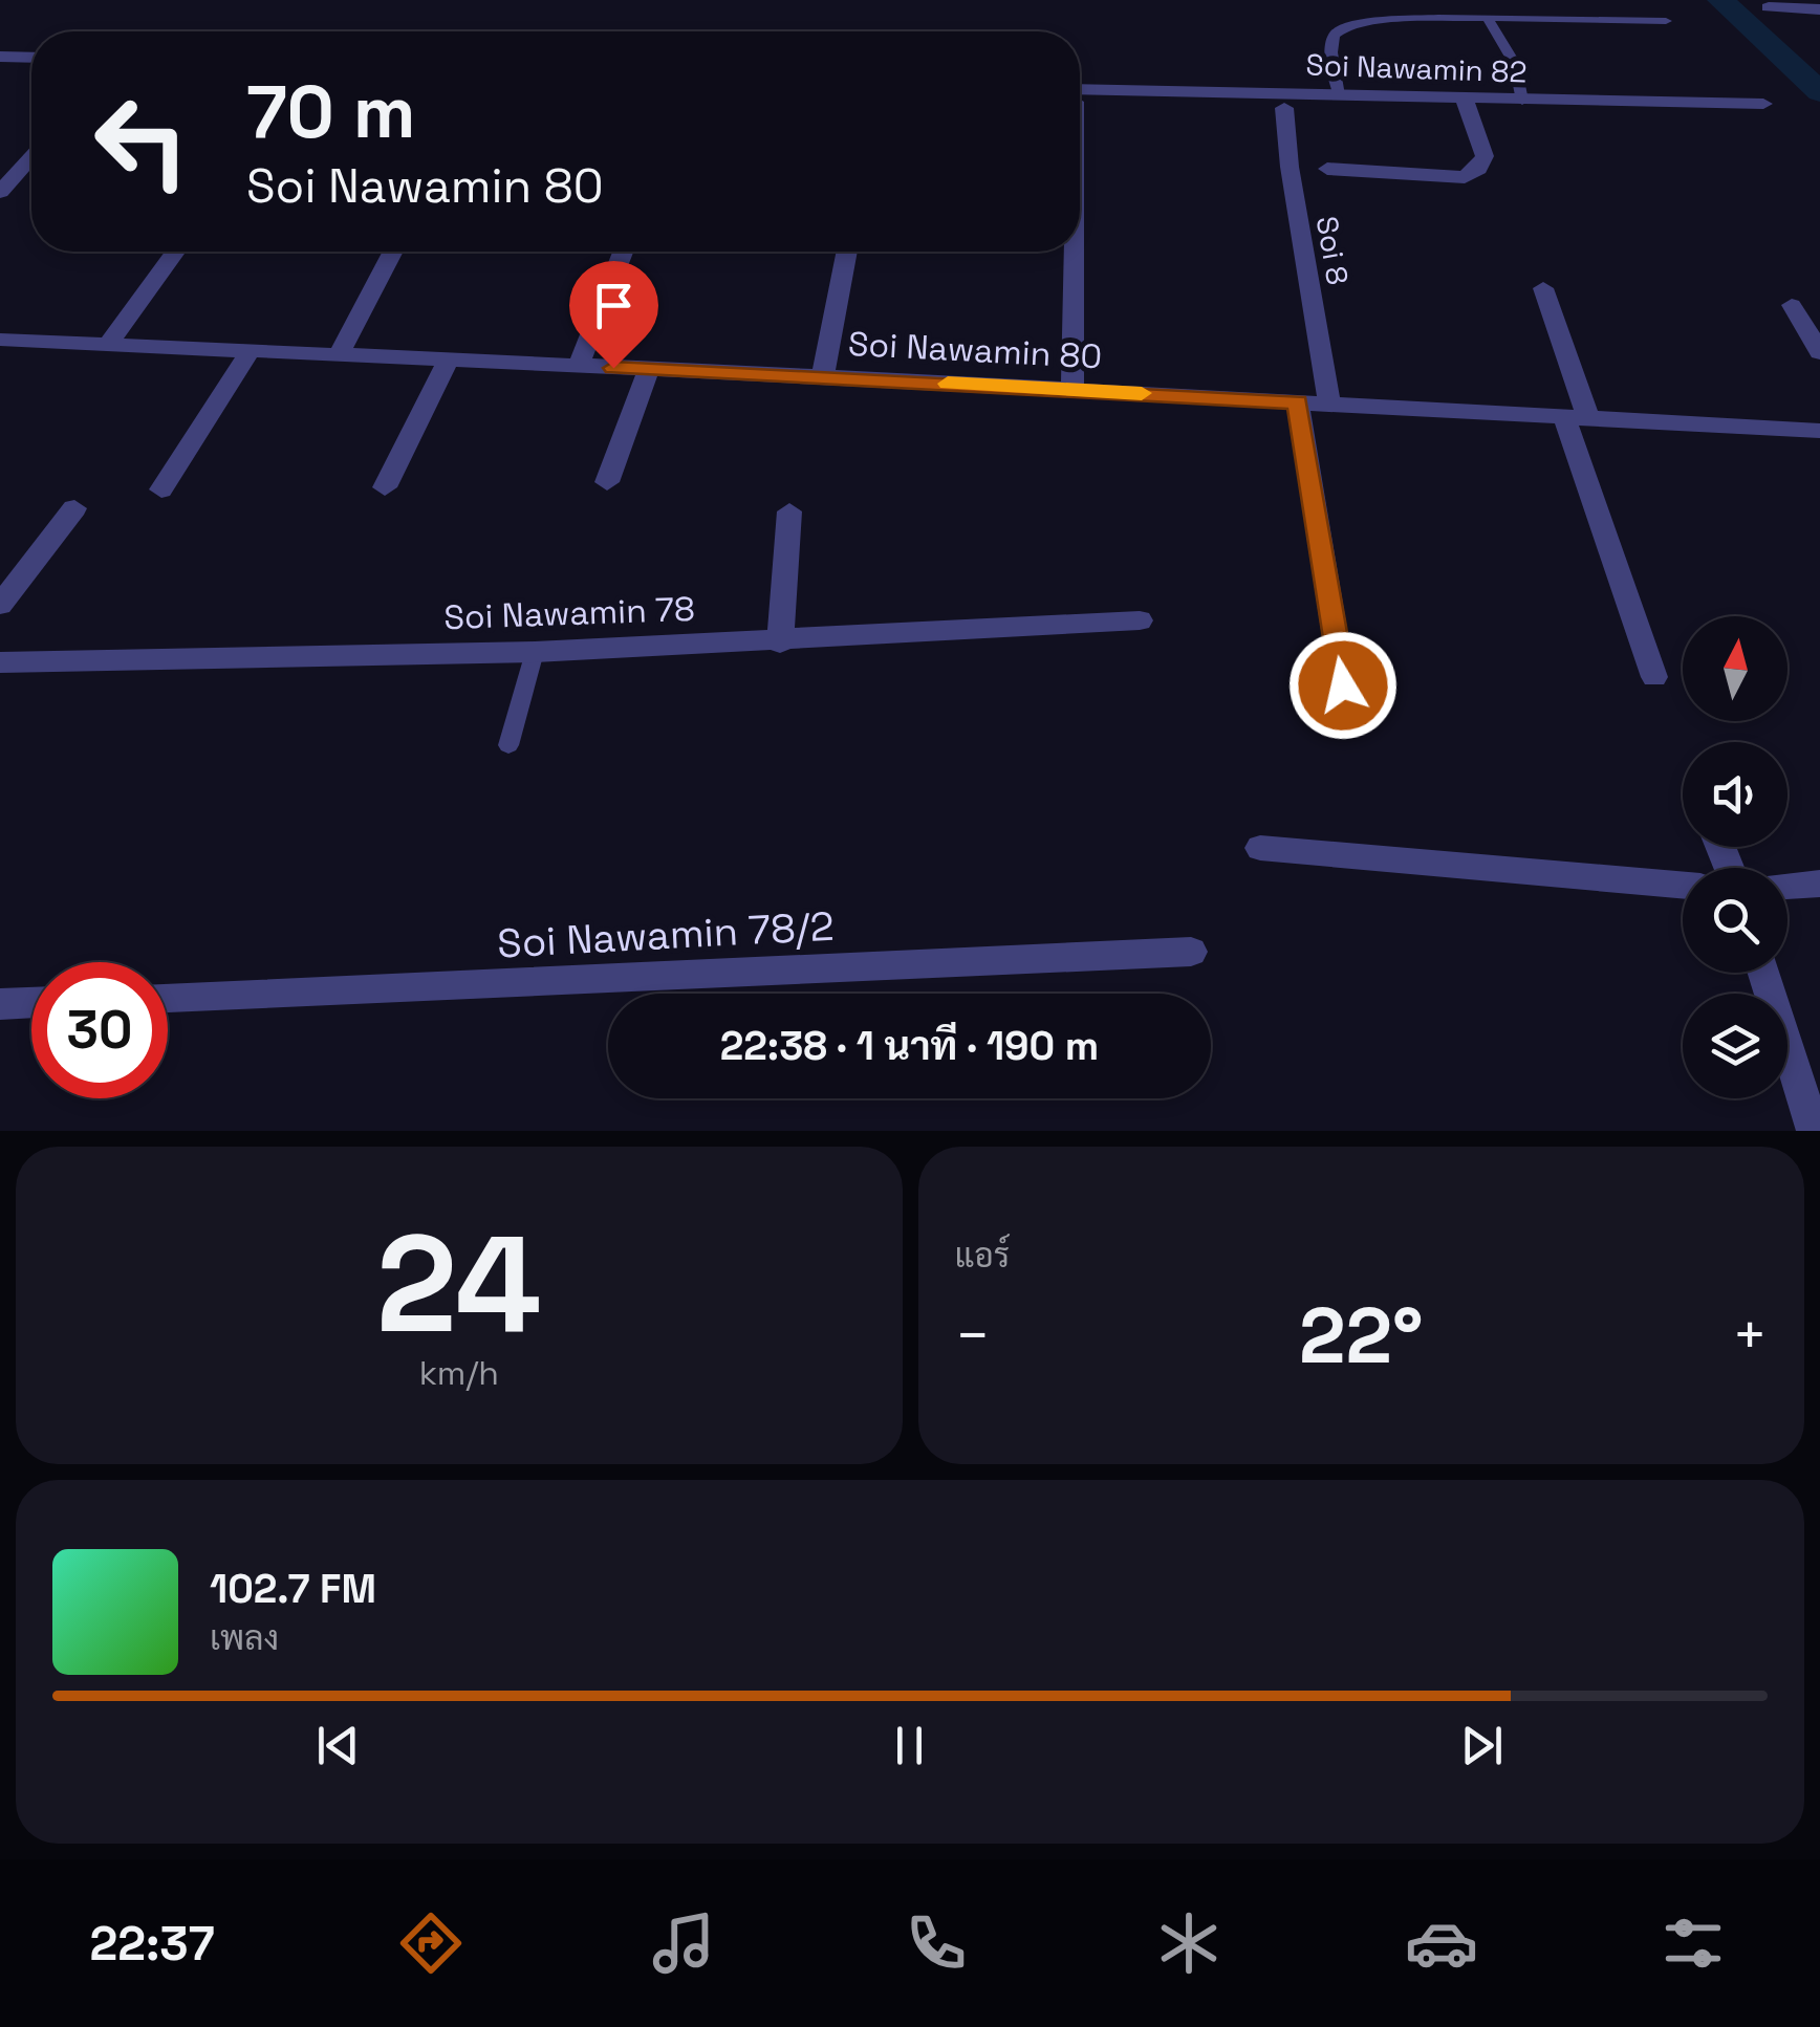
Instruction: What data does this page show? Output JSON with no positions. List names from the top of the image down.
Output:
{
  "streets": {
    "street": [
      "Soi Nawamin 82",
      "Soi 8",
      "Soi Nawamin 80",
      "Soi Nawamin 78",
      "Soi Nawamin 78/2"
    ]
  },
  "crossings": [
    ["Soi 8", "Soi Nawamin 80"]
  ],
  "north": "top",
  "page": {
    "turn": ["70 m", "Soi Nawamin 80"],
    "limit": "30",
    "trip": "22:38 · 1 นาที · 190 m",
    "tile": [
      ["24", "km/h"],
      "แอร์"
    ],
    "heat": ["−", "22°", "+"],
    "song": ["102.7 FM", "เพลง"],
    "tabs": "22:37"
  }
}
